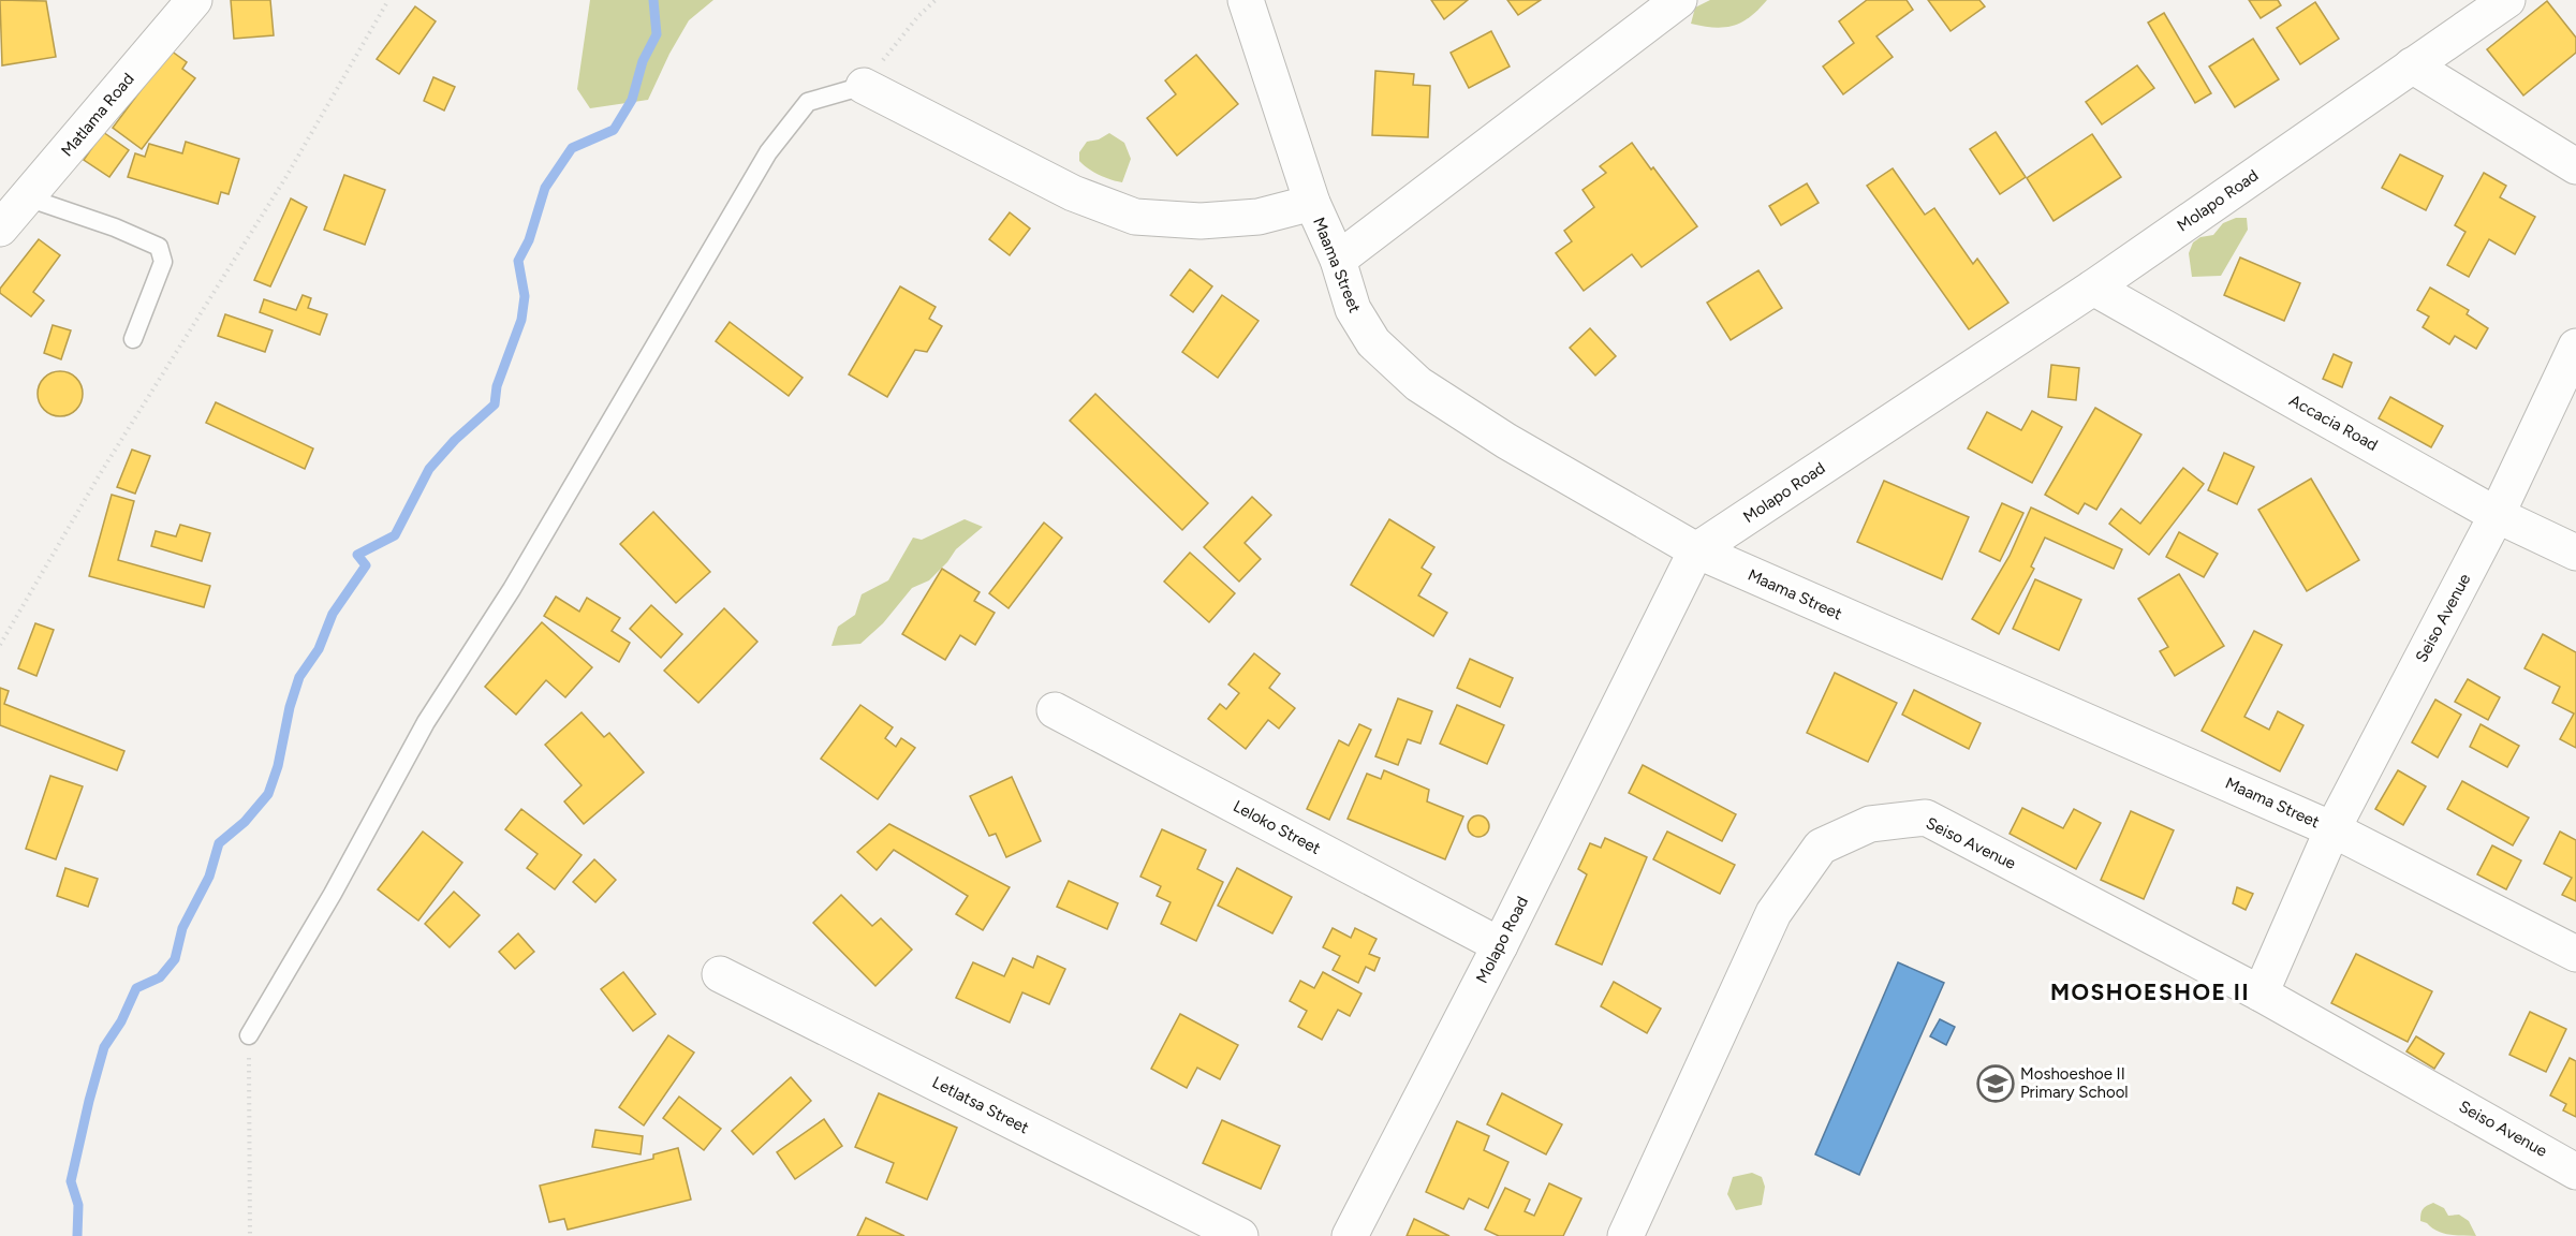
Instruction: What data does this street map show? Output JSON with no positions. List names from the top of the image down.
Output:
{
  "streets": {
    "street": [
      "Matlama Road",
      "Molapo Road",
      "Maama Street",
      "Accacia Road",
      "Seiso Avenue",
      "Leloko Street",
      "Letlatsa Street"
    ]
  },
  "crossings": [
    ["Molapo Road", "Maama Street"],
    ["Molapo Road", "Accacia Road"],
    ["Molapo Road", "Leloko Street"],
    ["Maama Street", "Seiso Avenue"],
    ["Accacia Road", "Seiso Avenue"]
  ],
  "districts": ["MOSHOESHOE II"],
  "places": {
    "school or university": ["Moshoeshoe II Primary School"]
  }
}
